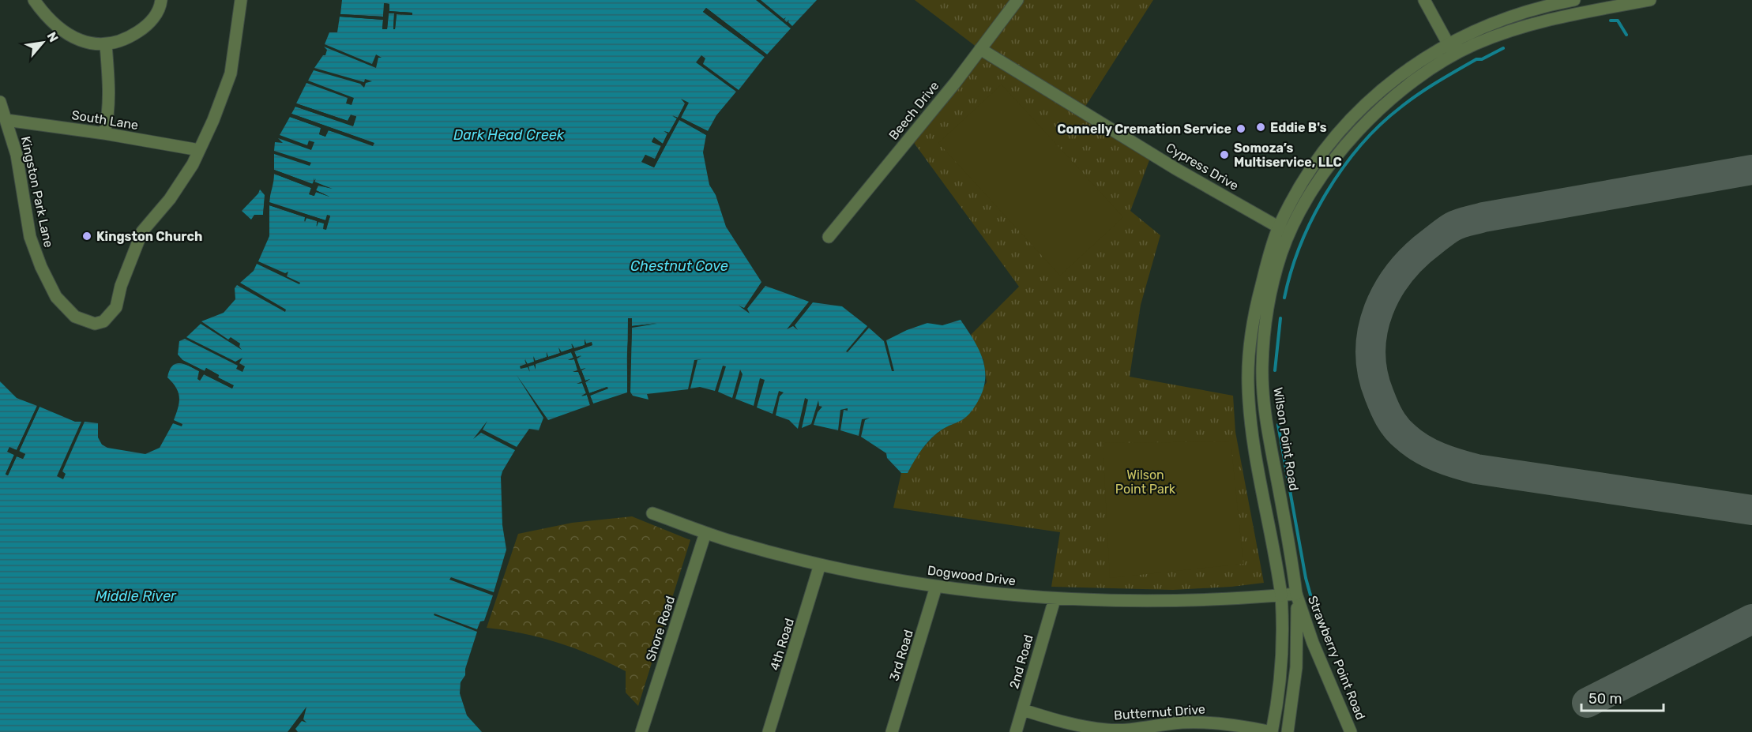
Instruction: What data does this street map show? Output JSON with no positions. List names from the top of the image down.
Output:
{
  "streets": {
    "street": [
      "Beech Drive",
      "South Lane",
      "Cypress Drive",
      "Kingston Park Lane",
      "Wilson Point Road",
      "Dogwood Drive",
      "Shore Road",
      "4th Road",
      "3rd Road",
      "Strawberry Point Road",
      "2nd Road",
      "Butternut Drive"
    ]
  },
  "crossings": [
    ["Beech Drive", "Cypress Drive"],
    ["South Lane", "Kingston Park Lane"],
    ["Cypress Drive", "Wilson Point Road"],
    ["Wilson Point Road", "Dogwood Drive"],
    ["Wilson Point Road", "Strawberry Point Road"],
    ["Dogwood Drive", "Shore Road"],
    ["Dogwood Drive", "4th Road"],
    ["Dogwood Drive", "3rd Road"],
    ["Dogwood Drive", "Strawberry Point Road"],
    ["Dogwood Drive", "2nd Road"],
    ["2nd Road", "Butternut Drive"]
  ],
  "water": ["Dark Head Creek", "Chestnut Cove", "Middle River"],
  "parks": ["Wilson Point Park"],
  "places": [
    "Eddie B's",
    "Connelly Cremation Service",
    "Somoza’s Multiservice, LLC",
    "Kingston Church"
  ],
  "scale_bar": "50 m",
  "north": "top right"
}
